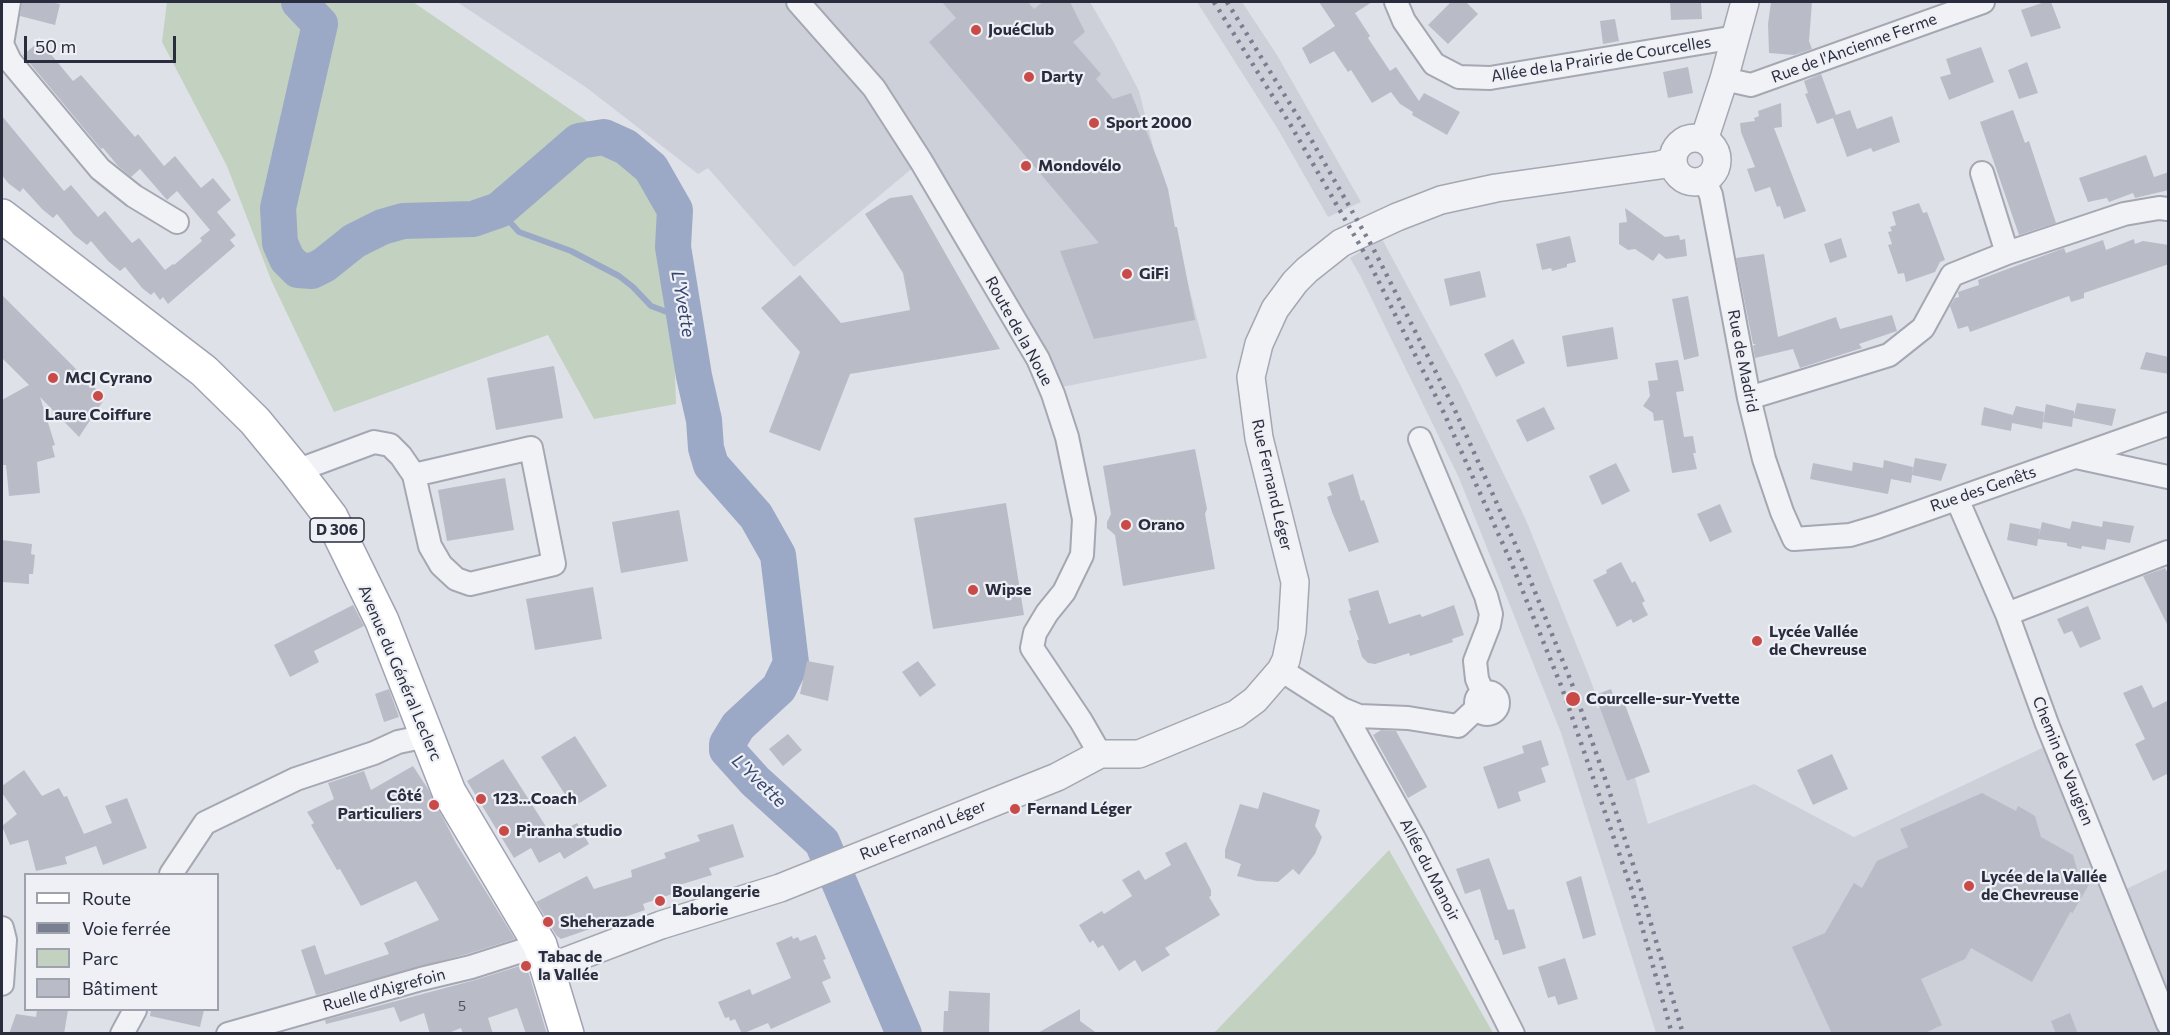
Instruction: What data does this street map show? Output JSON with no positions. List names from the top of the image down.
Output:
{
  "streets": {
    "main road": ["D 306", "Avenue du Général Leclerc"],
    "street": [
      "Rue de l'Ancienne Ferme",
      "Allée de la Prairie de Courcelles",
      "Route de la Noue",
      "Rue de Madrid",
      "Rue Fernand Léger",
      "Rue des Genêts",
      "Chemin de Vaugien",
      "Allée du Manoir",
      "Ruelle d'Aigrefoin"
    ]
  },
  "crossings": [
    ["Route de la Noue", "Rue Fernand Léger"],
    ["Rue de Madrid", "Rue Fernand Léger"],
    ["Rue de Madrid", "Rue des Genêts"],
    ["Rue Fernand Léger", "Avenue du Général Leclerc"],
    ["Rue Fernand Léger", "Ruelle d'Aigrefoin"],
    ["Rue des Genêts", "Chemin de Vaugien"],
    ["Avenue du Général Leclerc", "Ruelle d'Aigrefoin"]
  ],
  "water": ["L'Yvette"],
  "places": [
    "JouéClub",
    "Darty",
    "Sport 2000",
    "Mondovélo",
    "GiFi",
    "MCJ Cyrano",
    "Laure Coiffure",
    "Orano",
    "Wipse",
    "Lycée Vallée de Chevreuse",
    "Courcelle-sur-Yvette",
    "123...Coach",
    "Côté Particuliers",
    "Fernand Léger",
    "Piranha studio",
    "Lycée de la Vallée de Chevreuse",
    "Boulangerie Laborie",
    "Sheherazade",
    "Tabac de la Vallée"
  ],
  "house_numbers": ["5"],
  "legend": [
    "Route",
    "Voie ferrée",
    "Parc",
    "Bâtiment"
  ],
  "scale_bar": "50 m"
}
